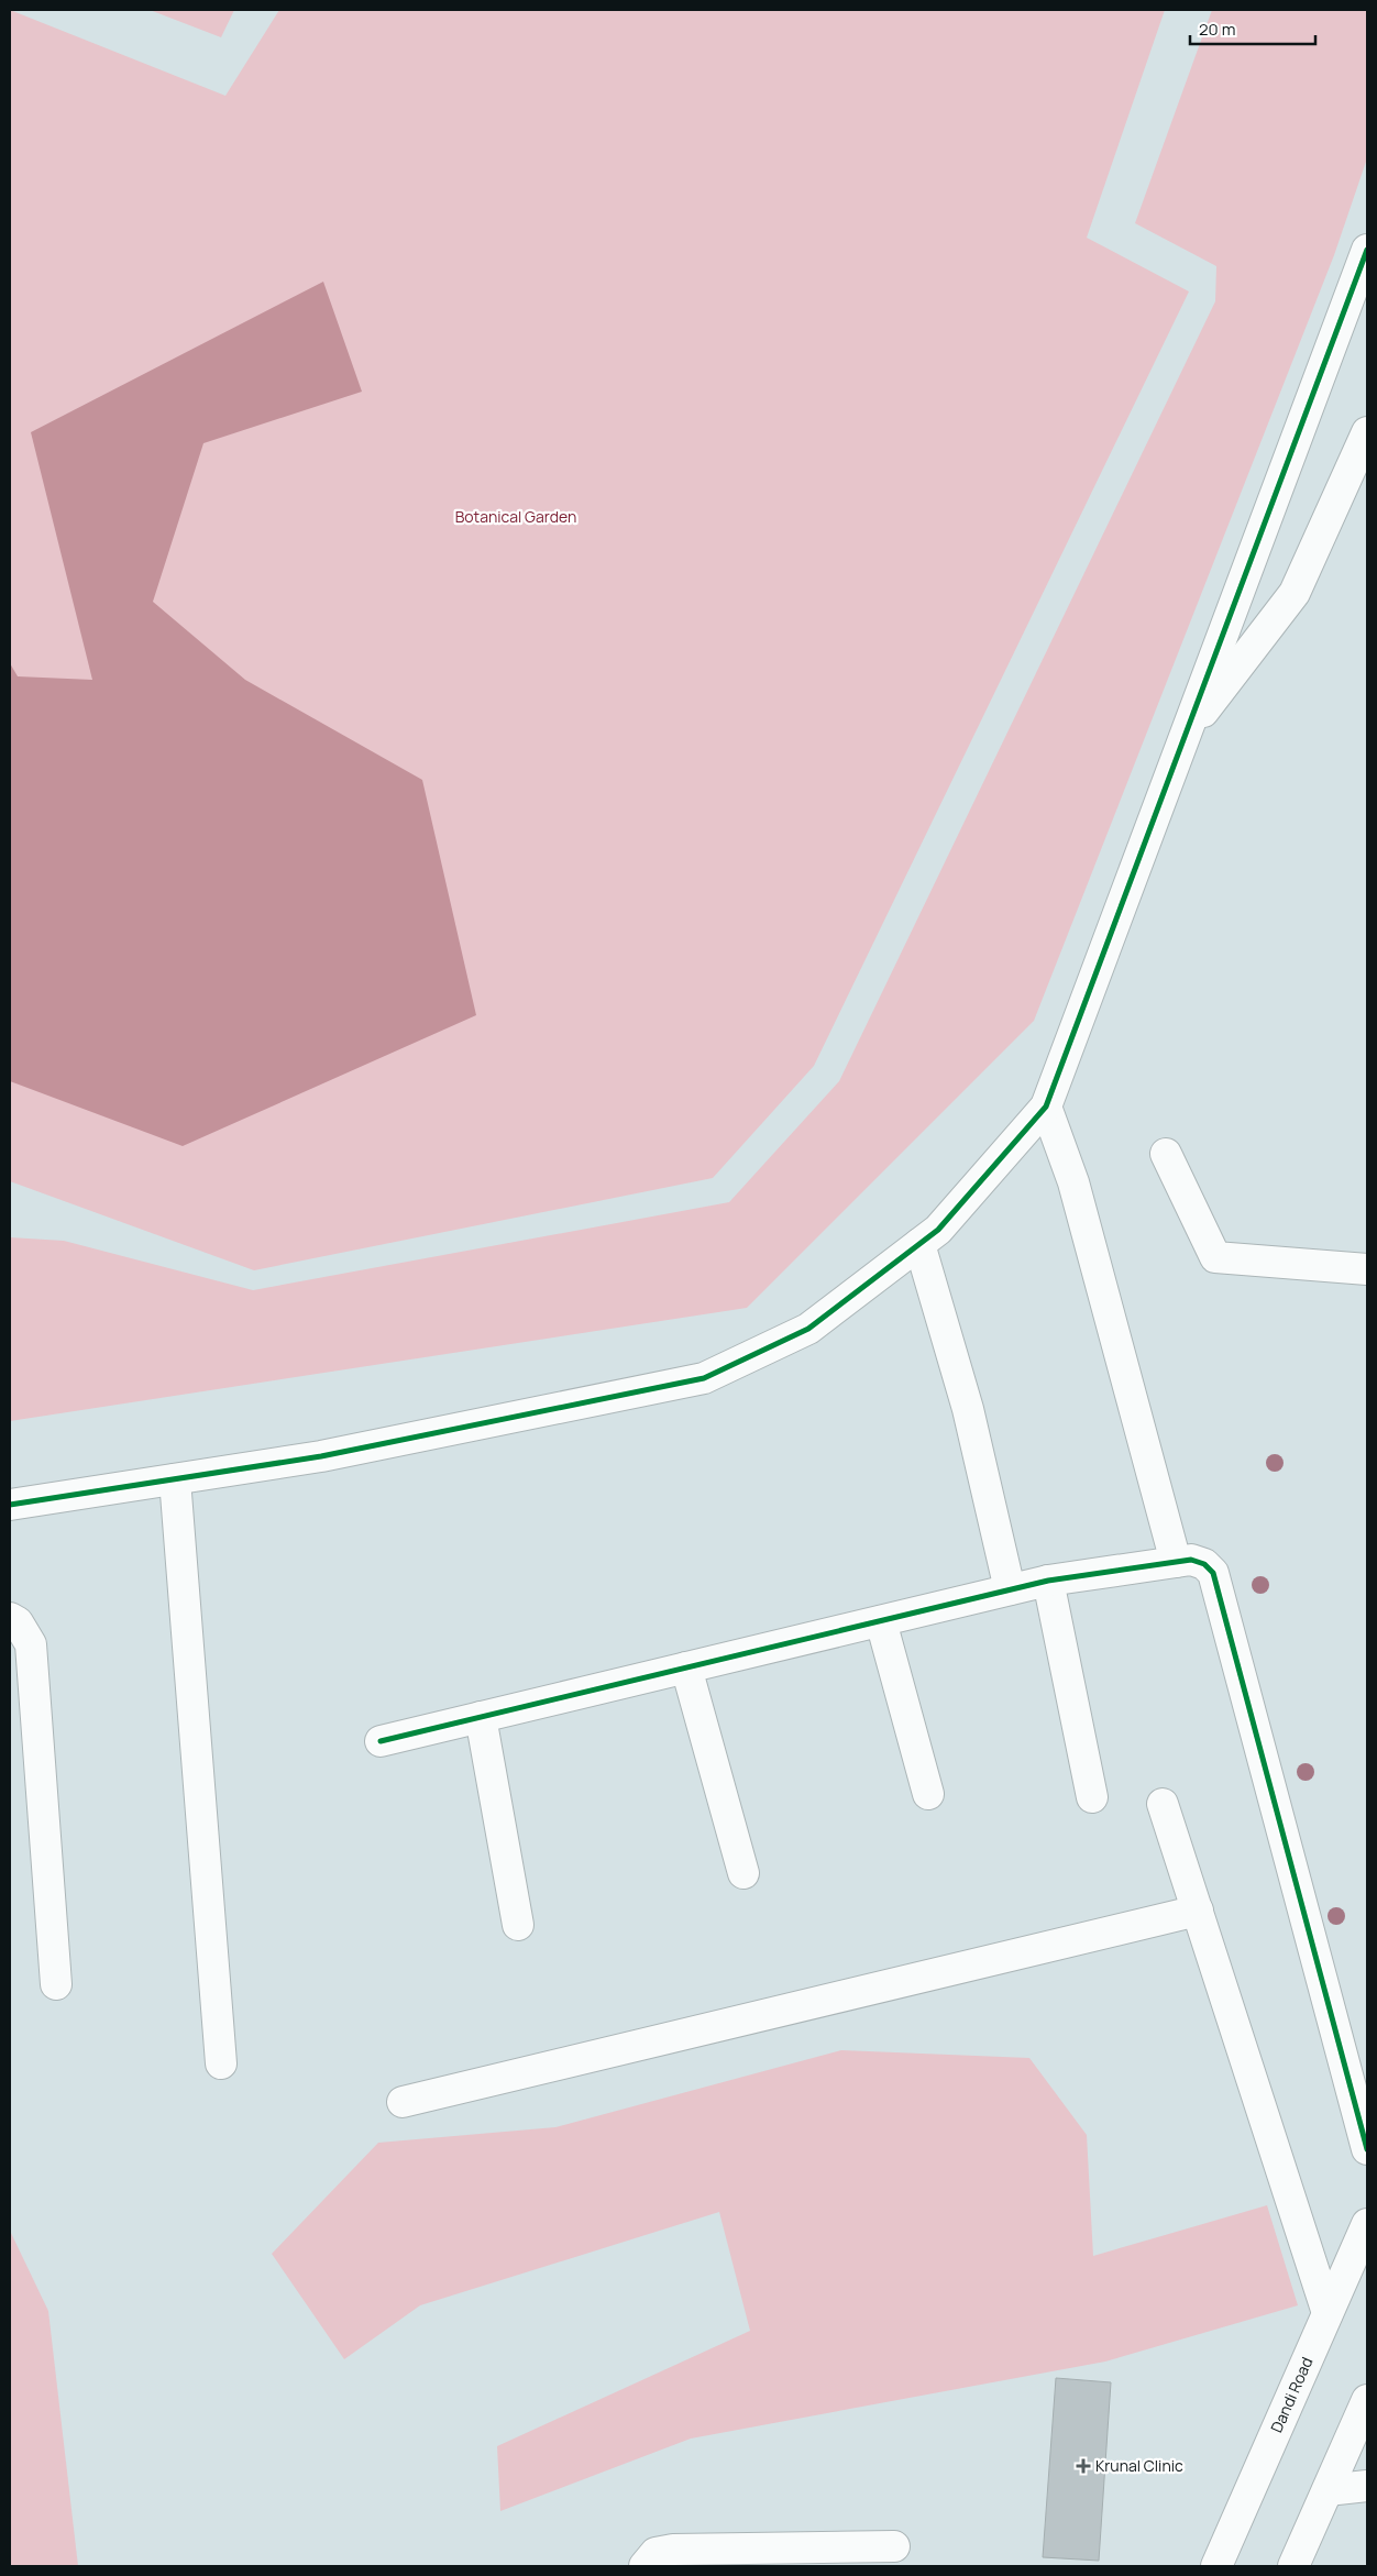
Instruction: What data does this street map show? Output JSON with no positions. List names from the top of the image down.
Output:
{
  "streets": {
    "street": ["Dandi Road"]
  },
  "parks": ["Botanical Garden"],
  "places": {
    "health": ["Krunal Clinic"]
  },
  "scale_bar": "20 m"
}
